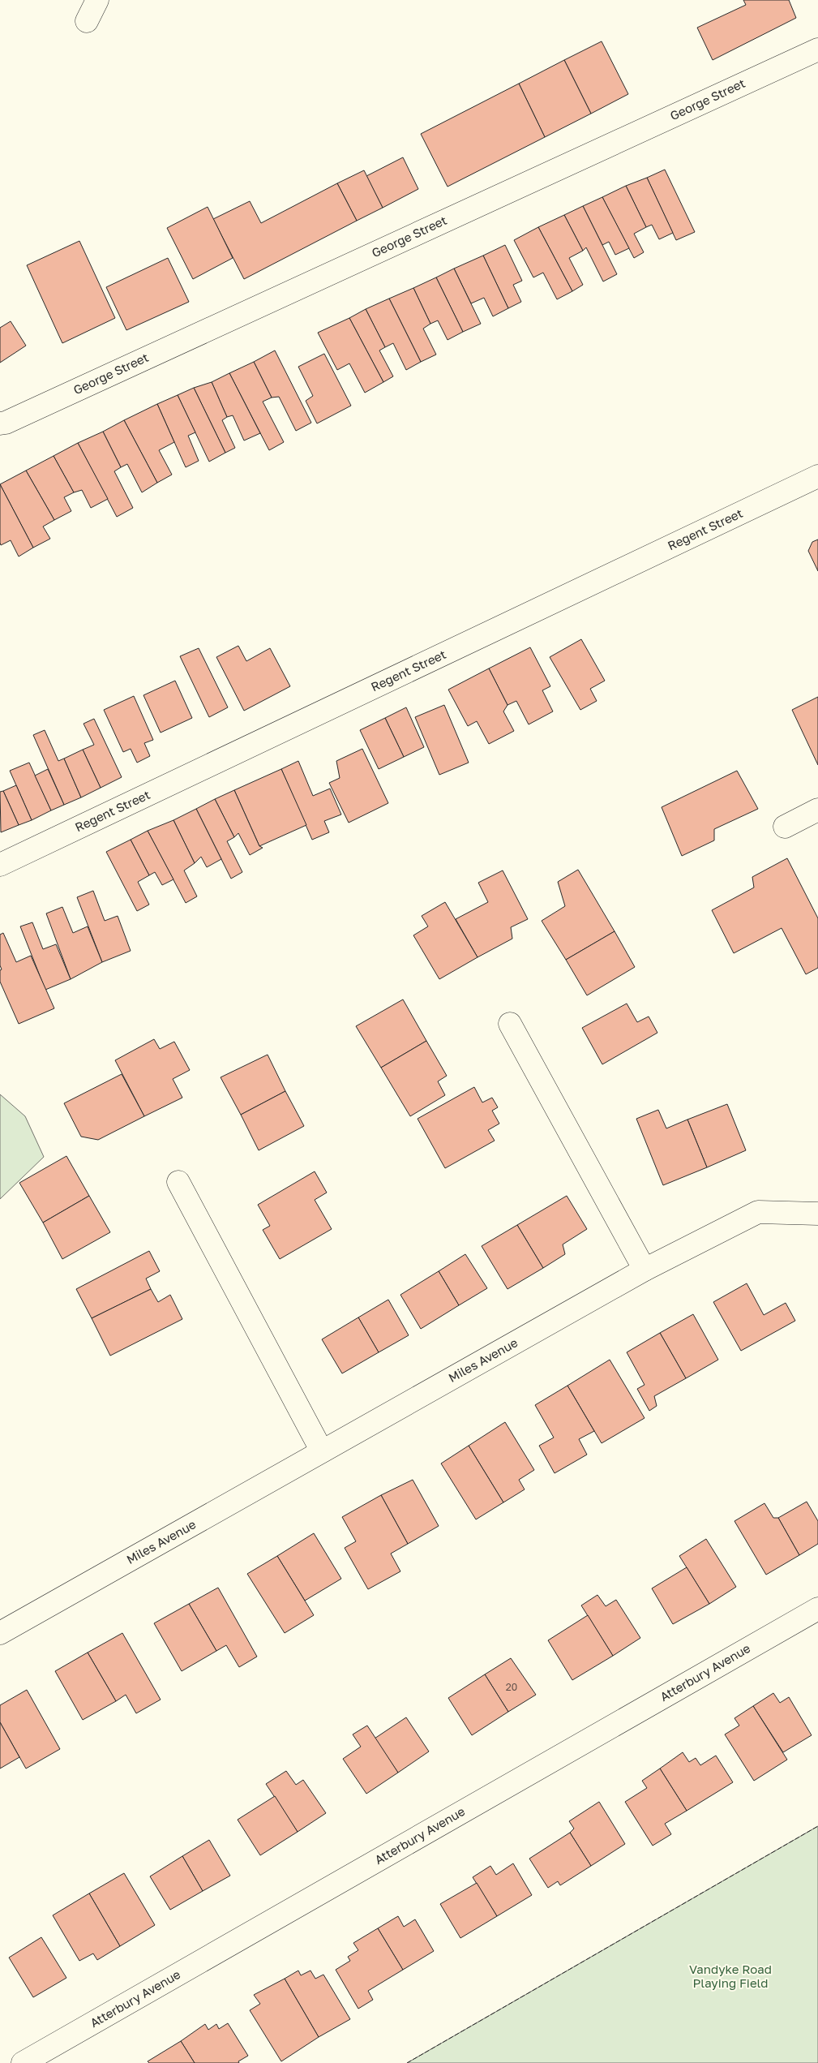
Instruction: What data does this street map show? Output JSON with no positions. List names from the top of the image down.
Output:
{
  "streets": {
    "street": [
      "George Street",
      "Regent Street",
      "Miles Avenue",
      "Atterbury Avenue"
    ]
  },
  "parks": ["Vandyke Road Playing Field"],
  "house_numbers": ["20"]
}
